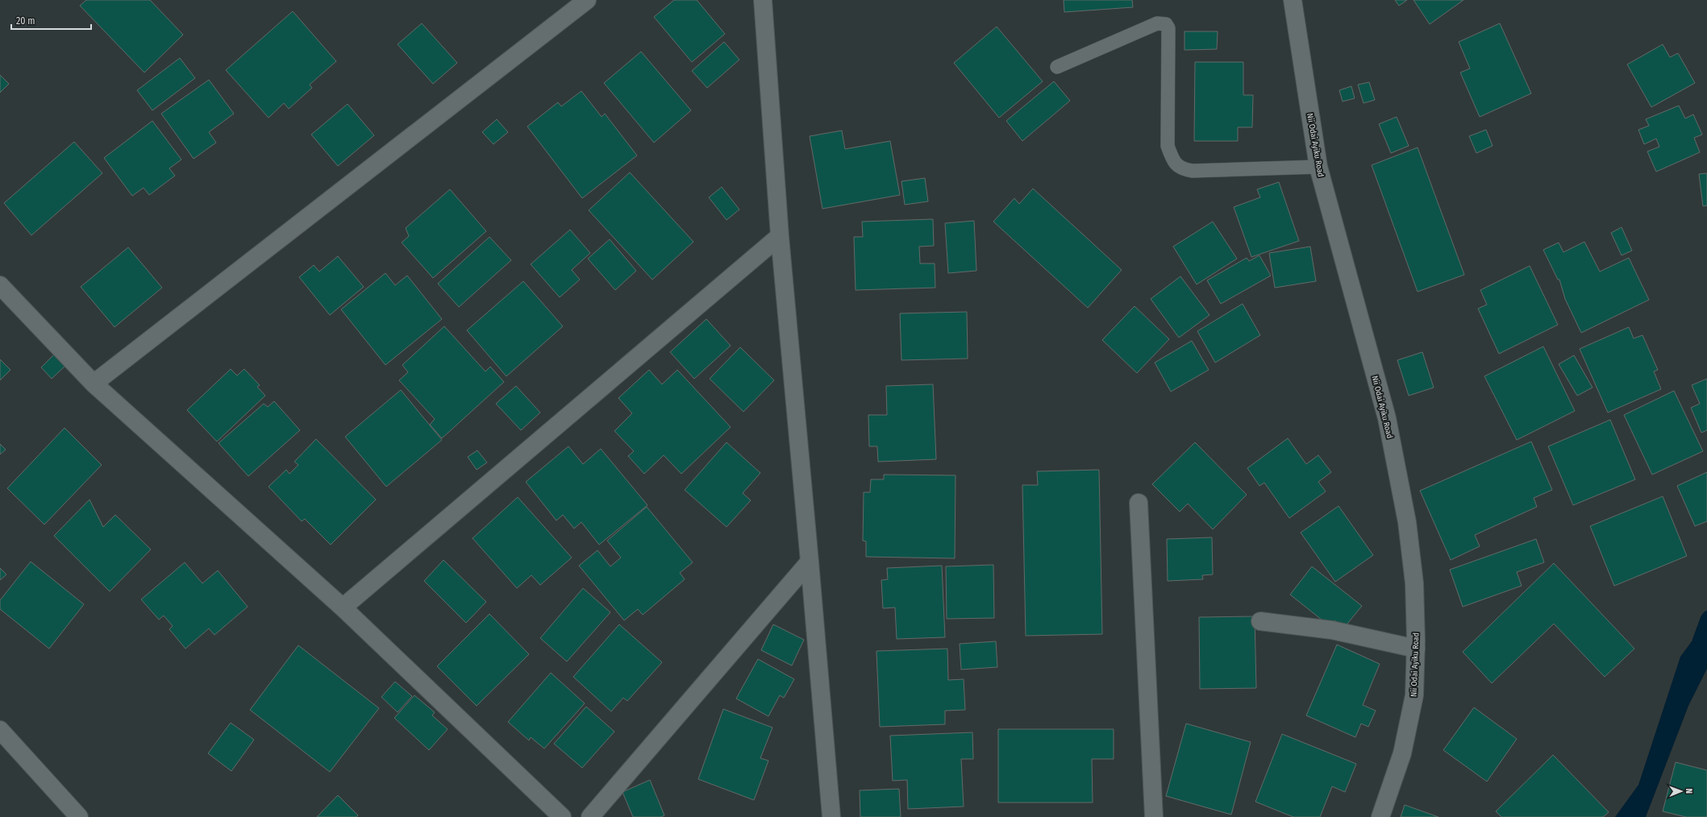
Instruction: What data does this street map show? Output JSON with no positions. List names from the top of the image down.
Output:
{
  "streets": {
    "street": ["Nii Odai Ayiku Road"]
  },
  "scale_bar": "20 m",
  "north": "right"
}
